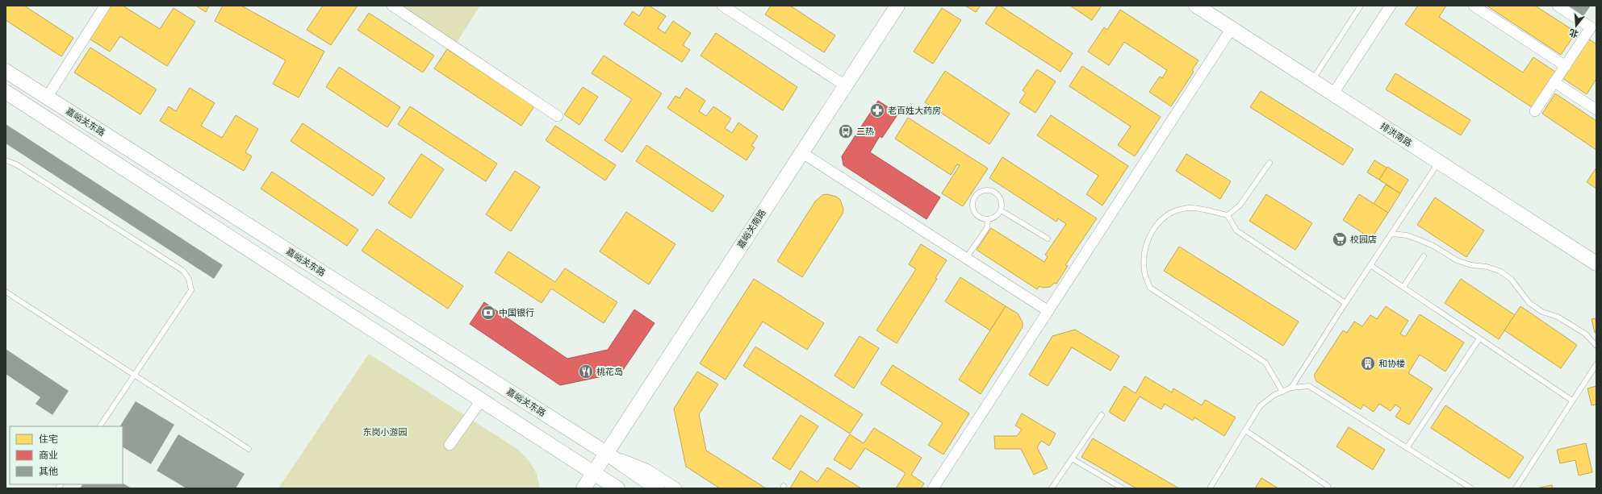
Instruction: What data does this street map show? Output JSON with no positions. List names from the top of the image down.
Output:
{
  "streets": {
    "main road": ["嘉峪关东路", "排洪南路", "嘉峪关南路"]
  },
  "crossings": [
    ["嘉峪关东路", "嘉峪关南路"]
  ],
  "parks": ["东岗小游园"],
  "places": {
    "pharmacy": ["老百姓大药房"],
    "bus stop": ["二热"],
    "supermarket": ["校园店"],
    "bank": ["中国银行"],
    "building": ["和协楼"],
    "restaurant": ["桃花岛"]
  },
  "legend": ["住宅", "商业", "其他"],
  "north": "bottom"
}
